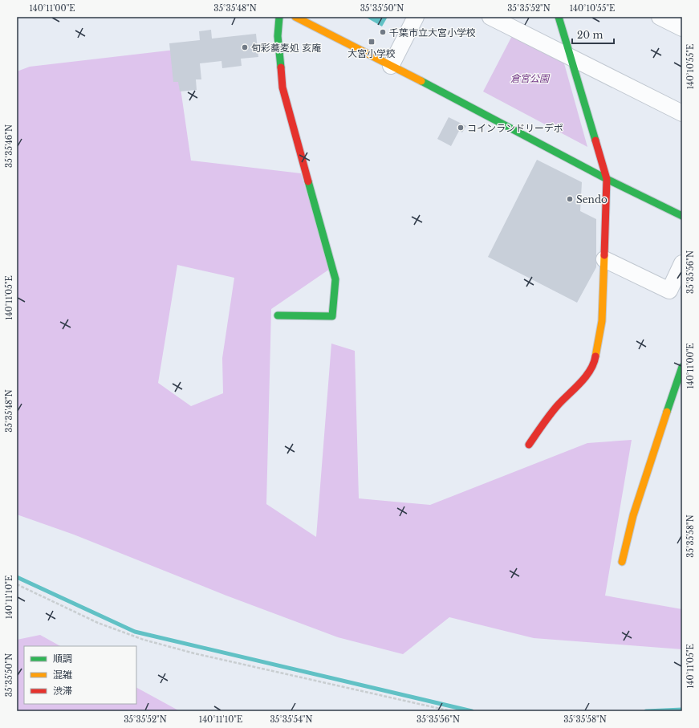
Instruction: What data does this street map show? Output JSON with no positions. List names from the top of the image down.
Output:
{
  "parks": ["倉宮公園"],
  "places": {
    "other": [
      "千葉市立大宮小学校",
      "旬彩蕎麦処 亥庵",
      "コインランドリーデポ",
      "Sendo"
    ],
    "transit": ["大宮小学校"]
  },
  "legend": ["順調", "混雑", "渋滞"],
  "scale_bar": "20 m",
  "coordinates": [
    "140°11'00\"E",
    "35°35'48\"N",
    "35°35'50\"N",
    "35°35'52\"N",
    "140°10'55\"E",
    "35°35'46\"N",
    "35°35'56\"N",
    "140°11'05\"E",
    "35°35'58\"N",
    "140°11'10\"E",
    "35°35'54\"N"
  ]
}
